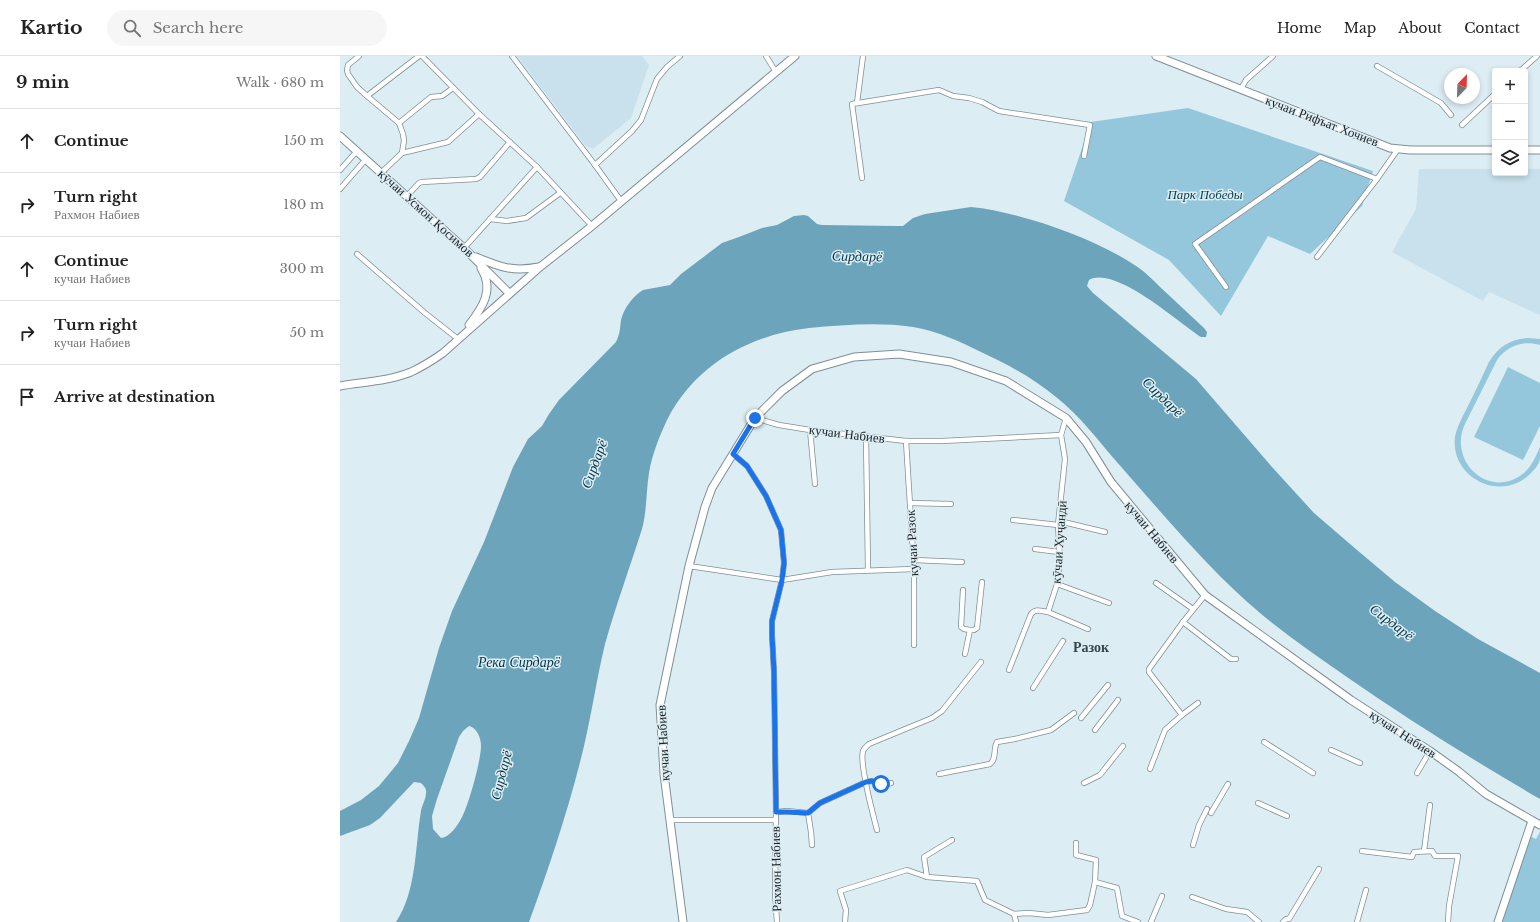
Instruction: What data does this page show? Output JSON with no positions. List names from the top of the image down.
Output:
{
  "streets": {
    "main road": ["кучаи Рифъат Хочиев", "кӯчаи Усмон Қосимов", "кучаи Набиев"],
    "street": ["кӯчаи Хуҷандӣ", "кучаи Разок", "Рахмон Набиев"]
  },
  "crossings": [
    ["кучаи Набиев", "кӯчаи Хуҷандӣ"],
    ["кучаи Набиев", "кучаи Разок"]
  ],
  "districts": ["Разок"],
  "water": ["Сирдарё", "Река Сирдарё"],
  "parks": ["Парк Победы"],
  "north": "top right",
  "page": {
    "header": "Kartio",
    "search": "Search here",
    "nav": [
      "Home",
      "Map",
      "About",
      "Contact"
    ],
    "heading": ["9 min", "Walk · 680 m"],
    "map_buttons": ["+", "−"],
    "list": [
      ["Continue", "150 m"],
      ["Turn right", "Рахмон Набиев", "180 m"],
      ["Continue", "кучаи Набиев", "300 m"],
      ["Turn right", "кучаи Набиев", "50 m"],
      "Arrive at destination"
    ]
  }
}
